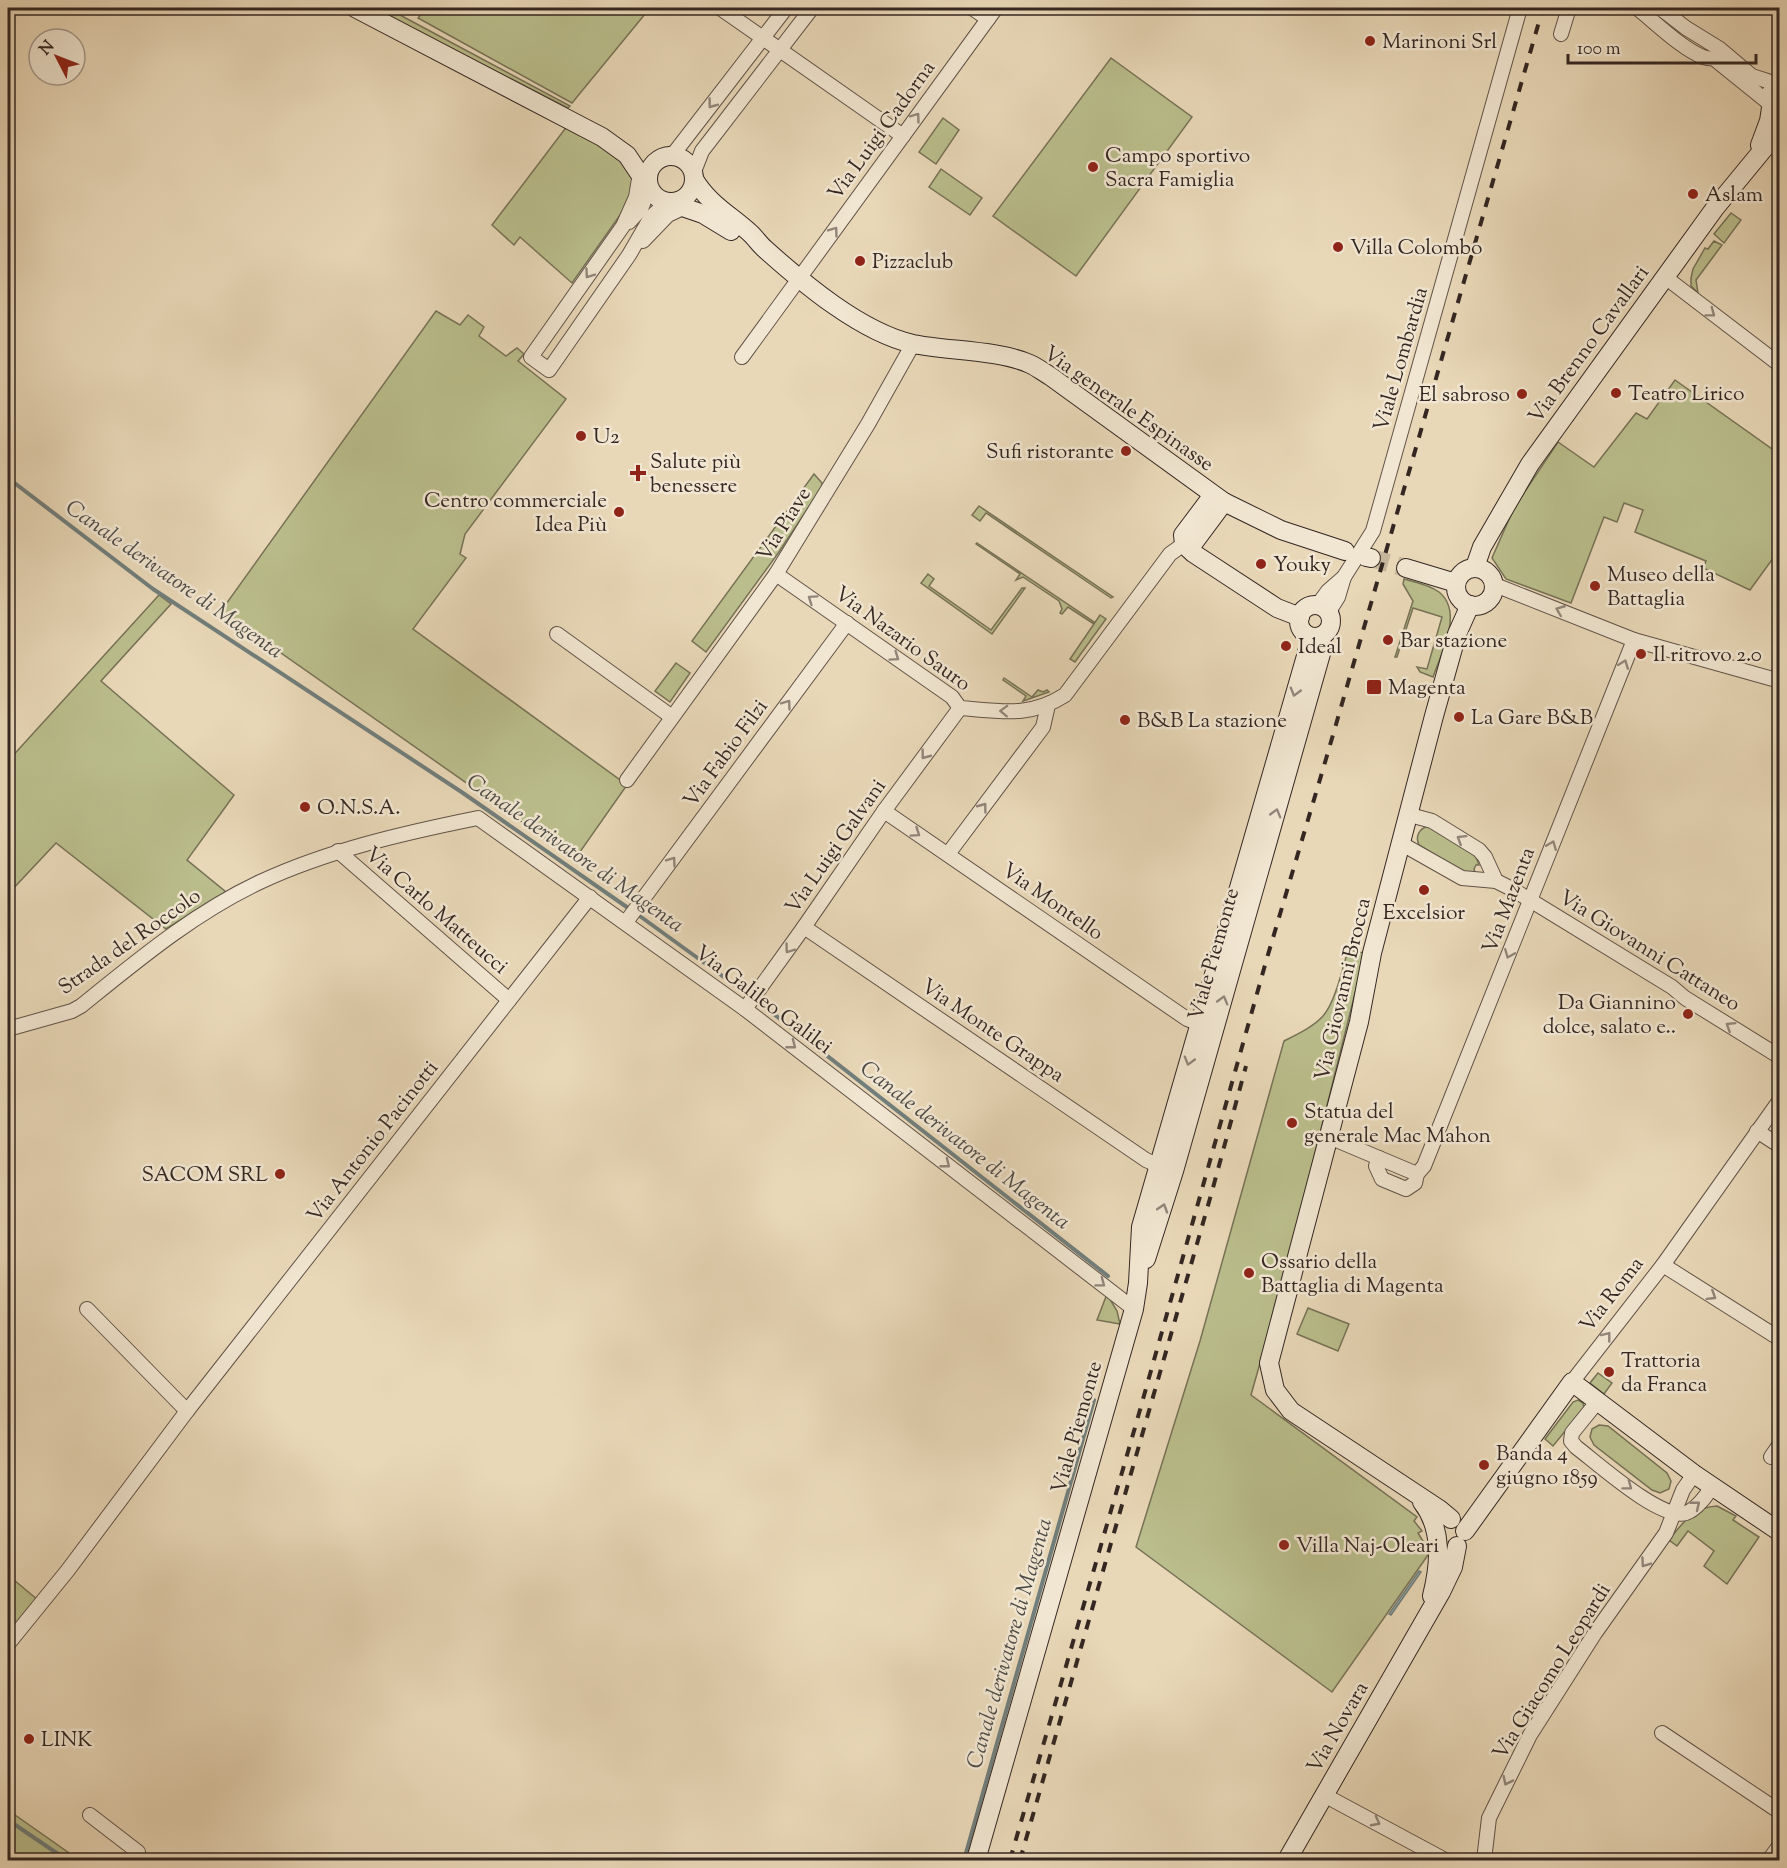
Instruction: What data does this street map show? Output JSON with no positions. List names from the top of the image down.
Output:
{
  "streets": {
    "street": [
      "Via Luigi Cadorna",
      "Via Brenno Cavallari",
      "Viale Lombardia",
      "Via generale Espinasse",
      "Via Piave",
      "Via Nazario Sauro",
      "Via Fabio Filzi",
      "Via Luigi Galvani",
      "Via Mazenta",
      "Via Montello",
      "Via Carlo Matteucci",
      "Strada del Roccolo",
      "Via Giovanni Cattaneo",
      "Viale Piemonte",
      "Via Giovanni Brocca",
      "Via Galileo Galilei",
      "Via Monte Grappa",
      "Via Antonio Pacinotti",
      "Via Roma",
      "Via Giacomo Leopardi",
      "Via Novara"
    ]
  },
  "crossings": [
    ["Via Luigi Cadorna", "Via generale Espinasse"],
    ["Via Brenno Cavallari", "Via Giovanni Brocca"],
    ["Viale Lombardia", "Viale Piemonte"],
    ["Via generale Espinasse", "Via Piave"],
    ["Via Piave", "Via Nazario Sauro"],
    ["Via Nazario Sauro", "Via Fabio Filzi"],
    ["Via Nazario Sauro", "Via Luigi Galvani"],
    ["Via Fabio Filzi", "Via Galileo Galilei"],
    ["Via Luigi Galvani", "Via Montello"],
    ["Via Luigi Galvani", "Via Galileo Galilei"],
    ["Via Luigi Galvani", "Via Monte Grappa"],
    ["Via Mazenta", "Via Giovanni Cattaneo"],
    ["Via Mazenta", "Via Giovanni Brocca"],
    ["Via Montello", "Viale Piemonte"],
    ["Via Carlo Matteucci", "Strada del Roccolo"],
    ["Via Carlo Matteucci", "Via Antonio Pacinotti"],
    ["Strada del Roccolo", "Via Galileo Galilei"],
    ["Via Giovanni Cattaneo", "Via Giovanni Brocca"],
    ["Viale Piemonte", "Via Galileo Galilei"],
    ["Viale Piemonte", "Via Monte Grappa"],
    ["Via Giovanni Brocca", "Via Roma"],
    ["Via Giovanni Brocca", "Via Novara"],
    ["Via Galileo Galilei", "Via Antonio Pacinotti"],
    ["Via Roma", "Via Novara"]
  ],
  "one_way": [
    "Via Luigi Cadorna",
    "Via Fabio Filzi",
    "Via Giovanni Cattaneo",
    "Via Galileo Galilei",
    "Via Giacomo Leopardi"
  ],
  "water": ["Canale derivatore di Magenta"],
  "places": {
    "other": [
      "Marinoni Srl",
      "Campo sportivo Sacra Famiglia",
      "Aslam",
      "Villa Colombo",
      "Pizzaclub",
      "Teatro Lirico",
      "El sabroso",
      "U2",
      "Sufi ristorante",
      "Centro commerciale Idea Più",
      "Youky",
      "Museo della Battaglia",
      "Bar stazione",
      "Ideal",
      "Il ritrovo 2.0",
      "La Gare B&B",
      "B&B La stazione",
      "O.N.S.A.",
      "Excelsior",
      "Da Giannino dolce, salato e..",
      "Statua del generale Mac Mahon",
      "SACOM SRL",
      "Ossario della Battaglia di Magenta",
      "Trattoria da Franca",
      "Banda 4 giugno 1859",
      "Villa Naj-Oleari",
      "LINK"
    ],
    "health": ["Salute più benessere"],
    "transit": ["Magenta"]
  },
  "scale_bar": "100 m",
  "north": "top left"
}
